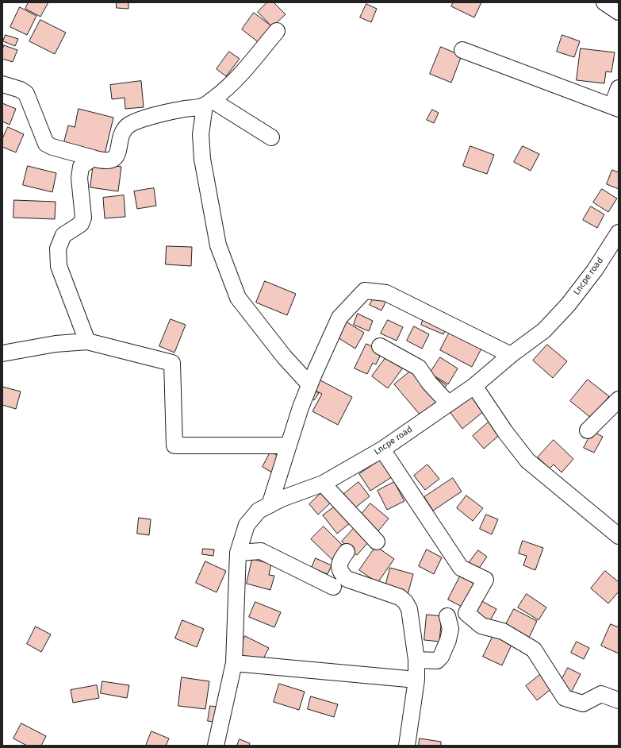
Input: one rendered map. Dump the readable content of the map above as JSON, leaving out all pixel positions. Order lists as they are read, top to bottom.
{
  "streets": {
    "street": ["Lncpe road"]
  }
}
